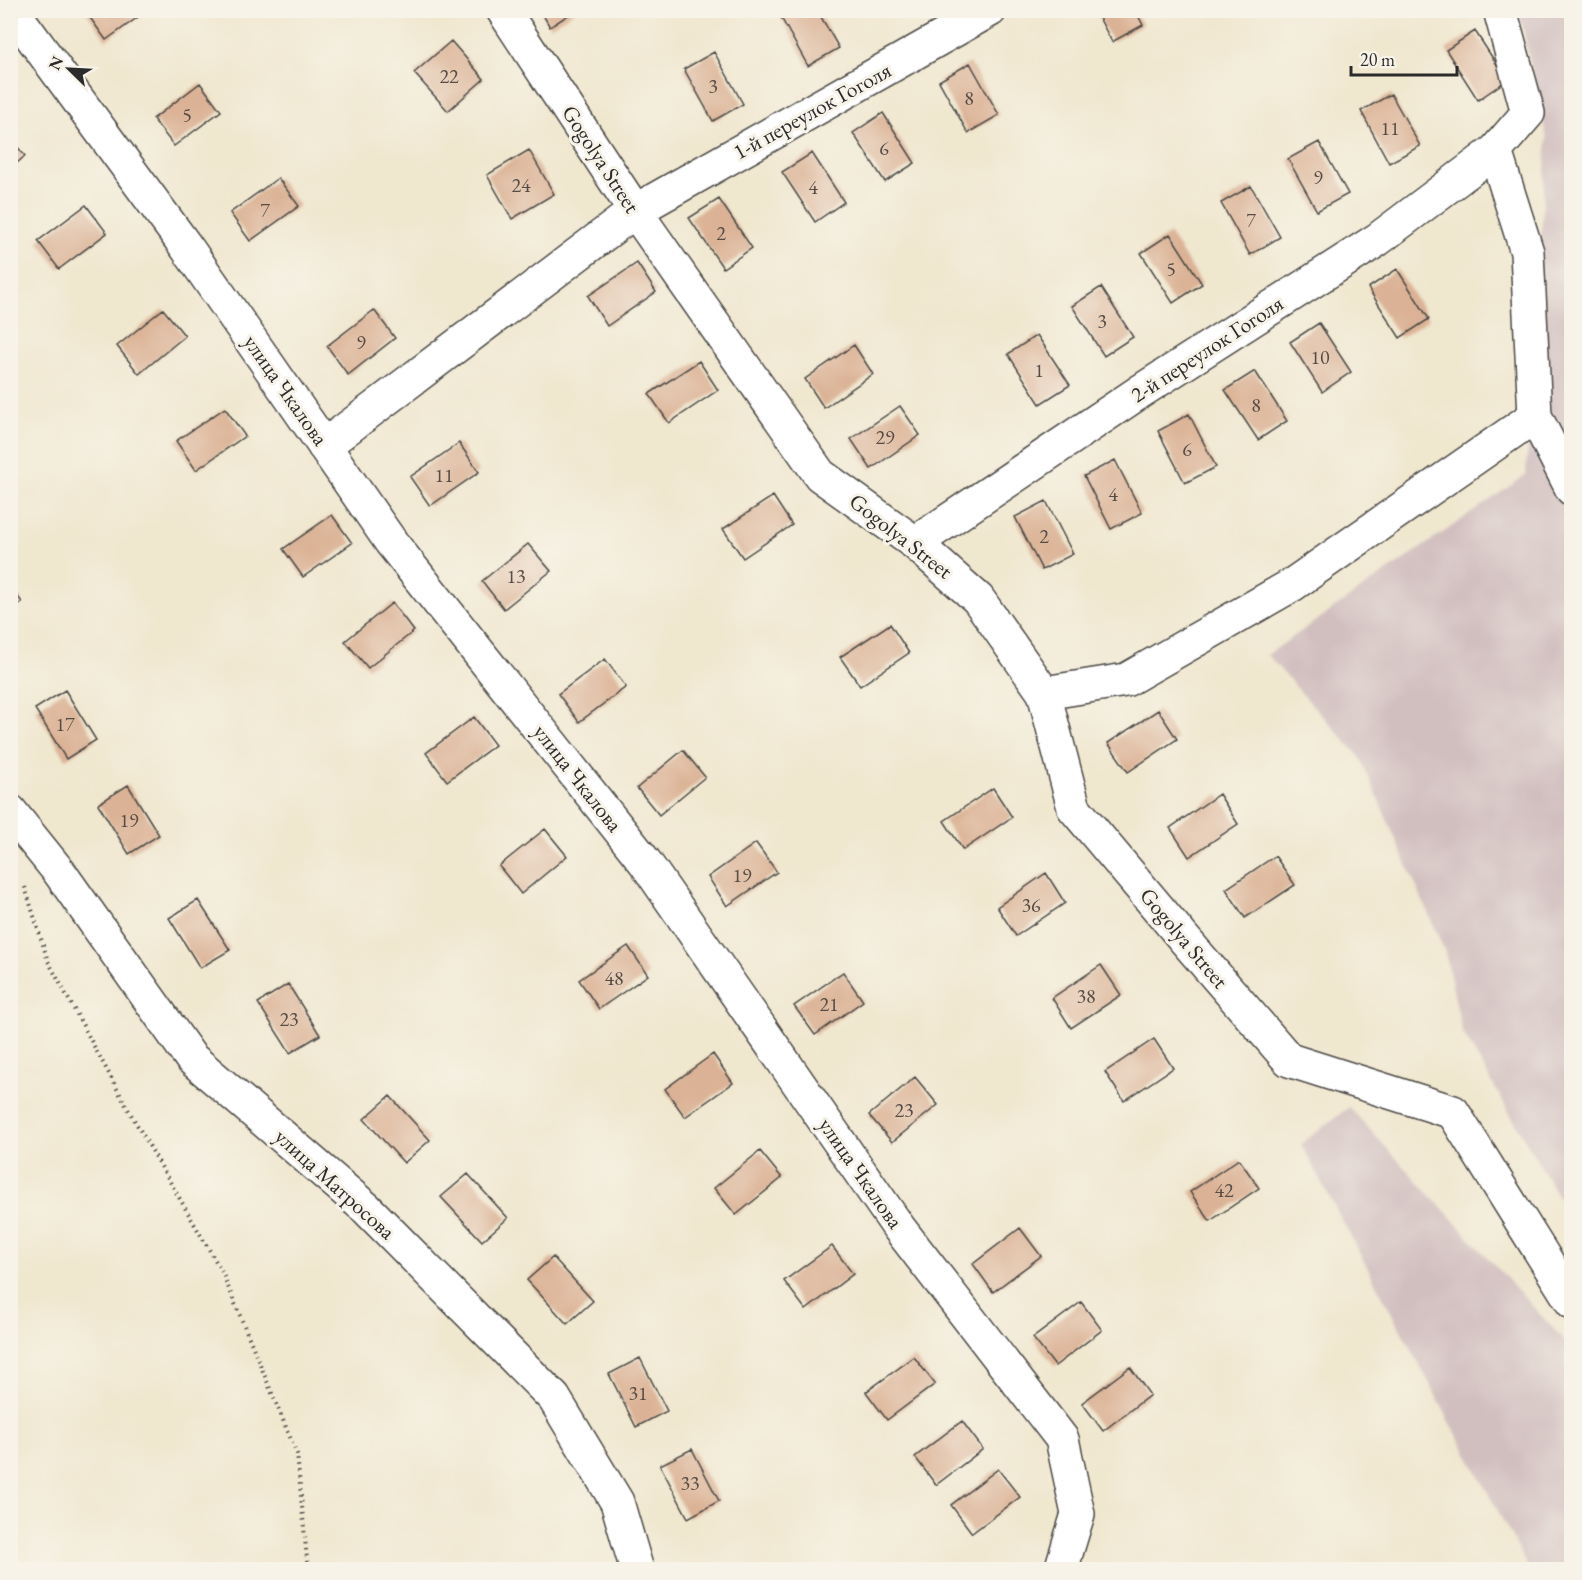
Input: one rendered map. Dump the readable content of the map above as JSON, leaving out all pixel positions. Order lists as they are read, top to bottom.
{
  "streets": {
    "street": [
      "1-й переулок Гоголя",
      "Gogolya Street",
      "2-й переулок Гоголя",
      "улица Чкалова",
      "улица Матросова"
    ]
  },
  "crossings": [
    ["1-й переулок Гоголя", "Gogolya Street"],
    ["1-й переулок Гоголя", "улица Чкалова"],
    ["Gogolya Street", "2-й переулок Гоголя"]
  ],
  "house_numbers": [
    "22",
    "3",
    "8",
    "5",
    "11",
    "6",
    "9",
    "24",
    "4",
    "7",
    "7",
    "2",
    "5",
    "3",
    "9",
    "10",
    "1",
    "8",
    "29",
    "6",
    "11",
    "4",
    "2",
    "13",
    "17",
    "19",
    "19",
    "36",
    "48",
    "38",
    "21",
    "23",
    "23",
    "42",
    "31",
    "33"
  ],
  "scale_bar": "20 m",
  "north": "top left"
}
